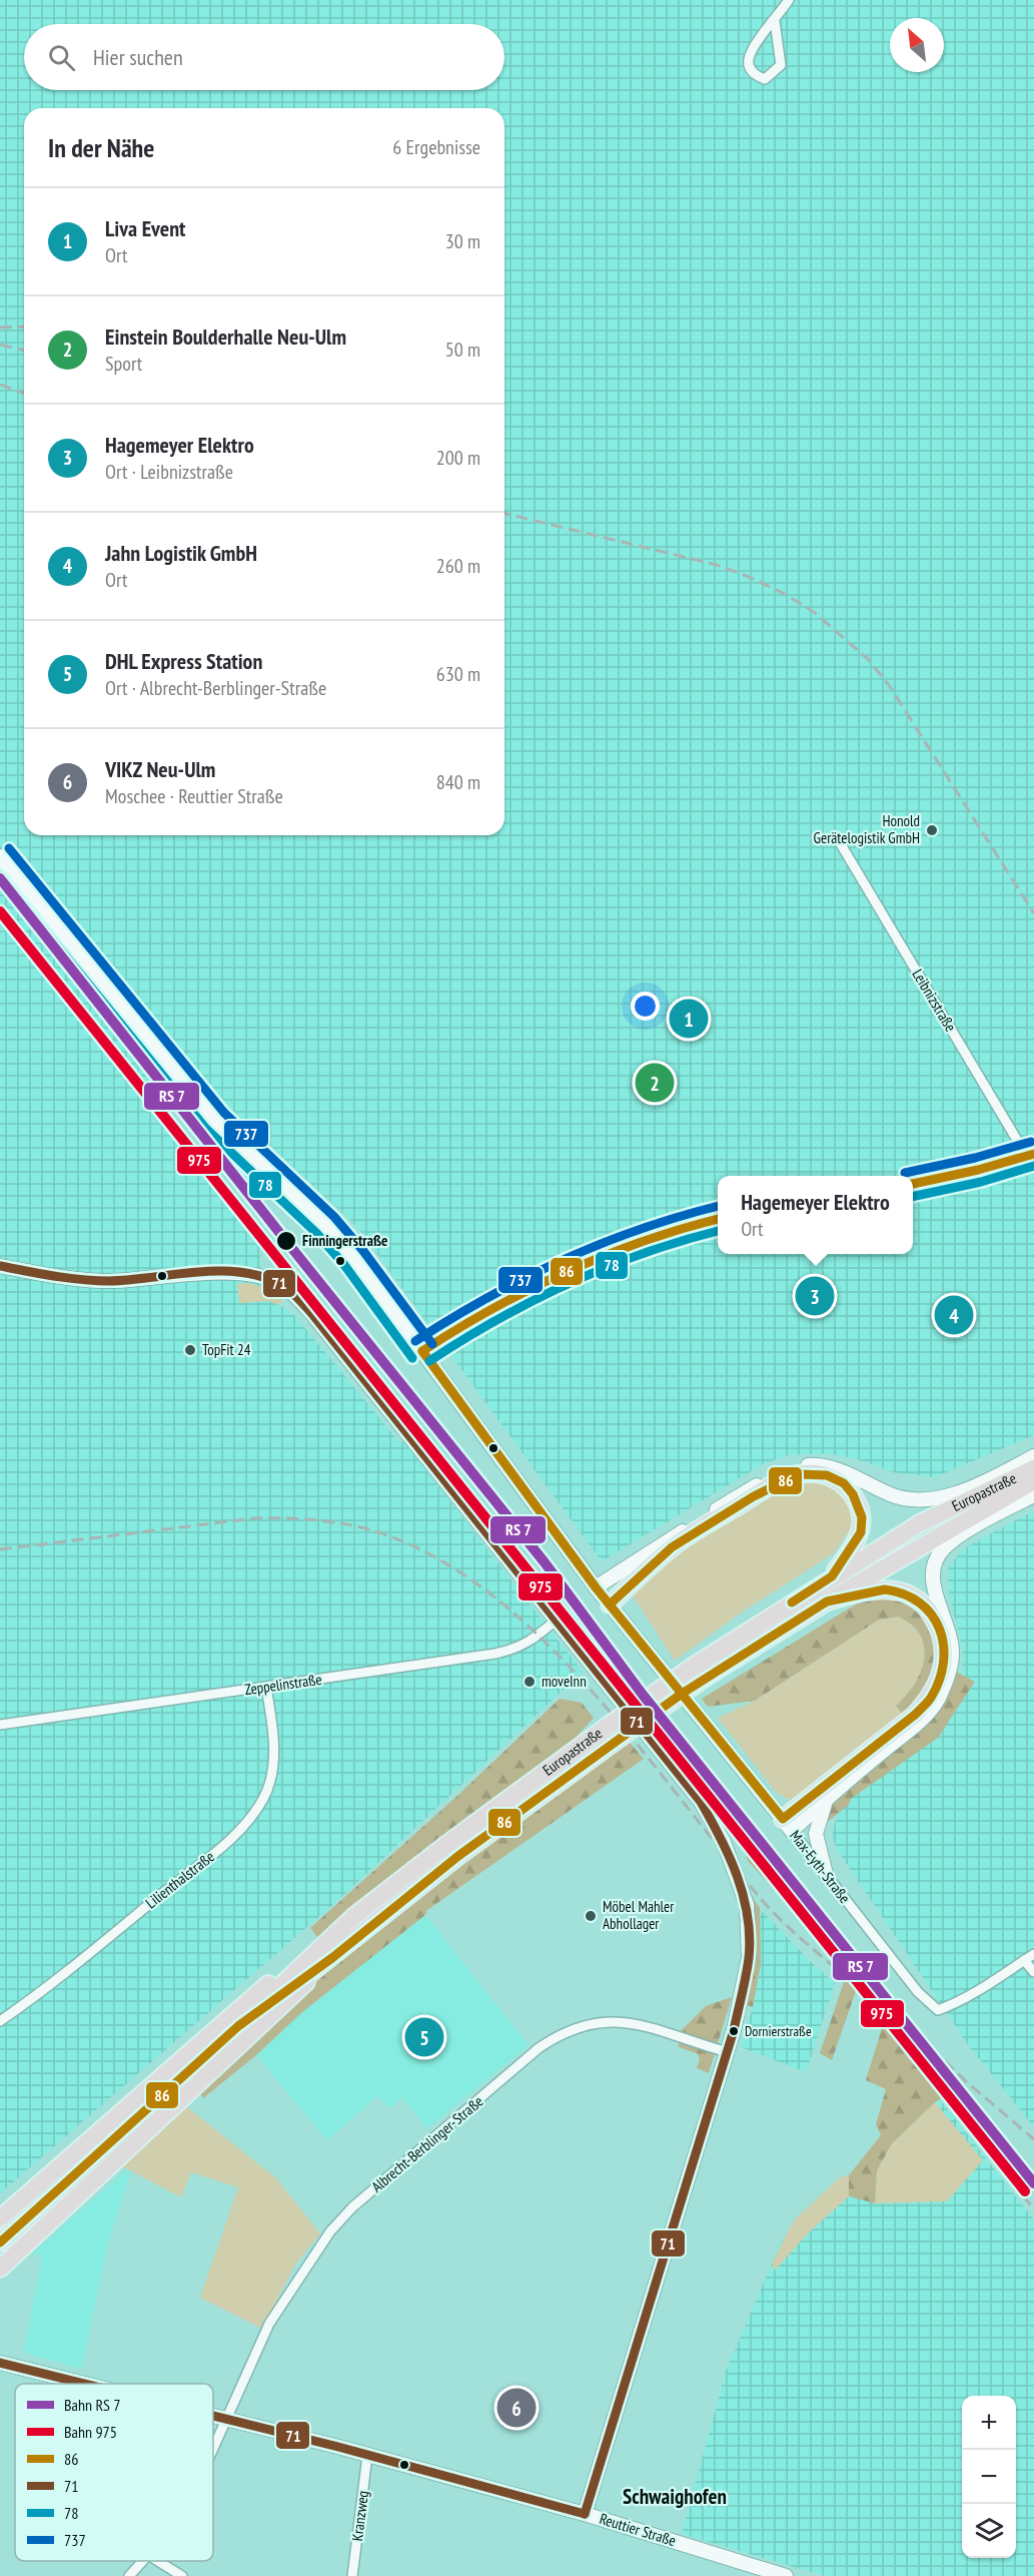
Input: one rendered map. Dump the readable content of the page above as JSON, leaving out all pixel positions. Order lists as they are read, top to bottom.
{
  "streets": {
    "highway": ["Europastraße"],
    "street": [
      "Leibnizstraße",
      "Zeppelinstraße",
      "Max-Eyth-Straße",
      "Lilienthalstraße",
      "Albrecht-Berblinger-Straße",
      "Kranzweg",
      "Reuttier Straße"
    ]
  },
  "crossings": [
    ["Europastraße", "Max-Eyth-Straße"],
    ["Zeppelinstraße", "Lilienthalstraße"],
    ["Albrecht-Berblinger-Straße", "Reuttier Straße"],
    ["Kranzweg", "Reuttier Straße"]
  ],
  "districts": ["Schwaighofen"],
  "places": [
    "Honold Gerätelogistik GmbH",
    "Finningerstraße",
    "TopFit 24",
    "moveInn",
    "Möbel Mahler Abhollager",
    "Dornierstraße"
  ],
  "lines": [
    "transit line 737",
    "transit line 78",
    "rail line 975",
    "transit line 86",
    "transit line 71"
  ],
  "legend": [
    "Bahn RS 7",
    "Bahn 975",
    "86",
    "71",
    "78",
    "737"
  ],
  "north": "top left",
  "page": {
    "search": "Hier suchen",
    "heading": ["In der Nähe", "6 Ergebnisse"],
    "list": [
      {
        "mark": "1",
        "name": "Liva Event",
        "note": "Ort",
        "value": "30 m"
      },
      {
        "mark": "2",
        "name": "Einstein Boulderhalle Neu-Ulm",
        "note": "Sport",
        "value": "50 m"
      },
      {
        "mark": "3",
        "name": "Hagemeyer Elektro",
        "note": "Ort · Leibnizstraße",
        "value": "200 m"
      },
      {
        "mark": "4",
        "name": "Jahn Logistik GmbH",
        "note": "Ort",
        "value": "260 m"
      },
      {
        "mark": "5",
        "name": "DHL Express Station",
        "note": "Ort · Albrecht-Berblinger-Straße",
        "value": "630 m"
      },
      {
        "mark": "6",
        "name": "VIKZ Neu-Ulm",
        "note": "Moschee · Reuttier Straße",
        "value": "840 m"
      }
    ],
    "pins": [
      "1",
      "2",
      "3",
      "4",
      "5",
      "6"
    ],
    "popup": ["Hagemeyer Elektro", "Ort"],
    "map_buttons": ["+", "−"]
  }
}
